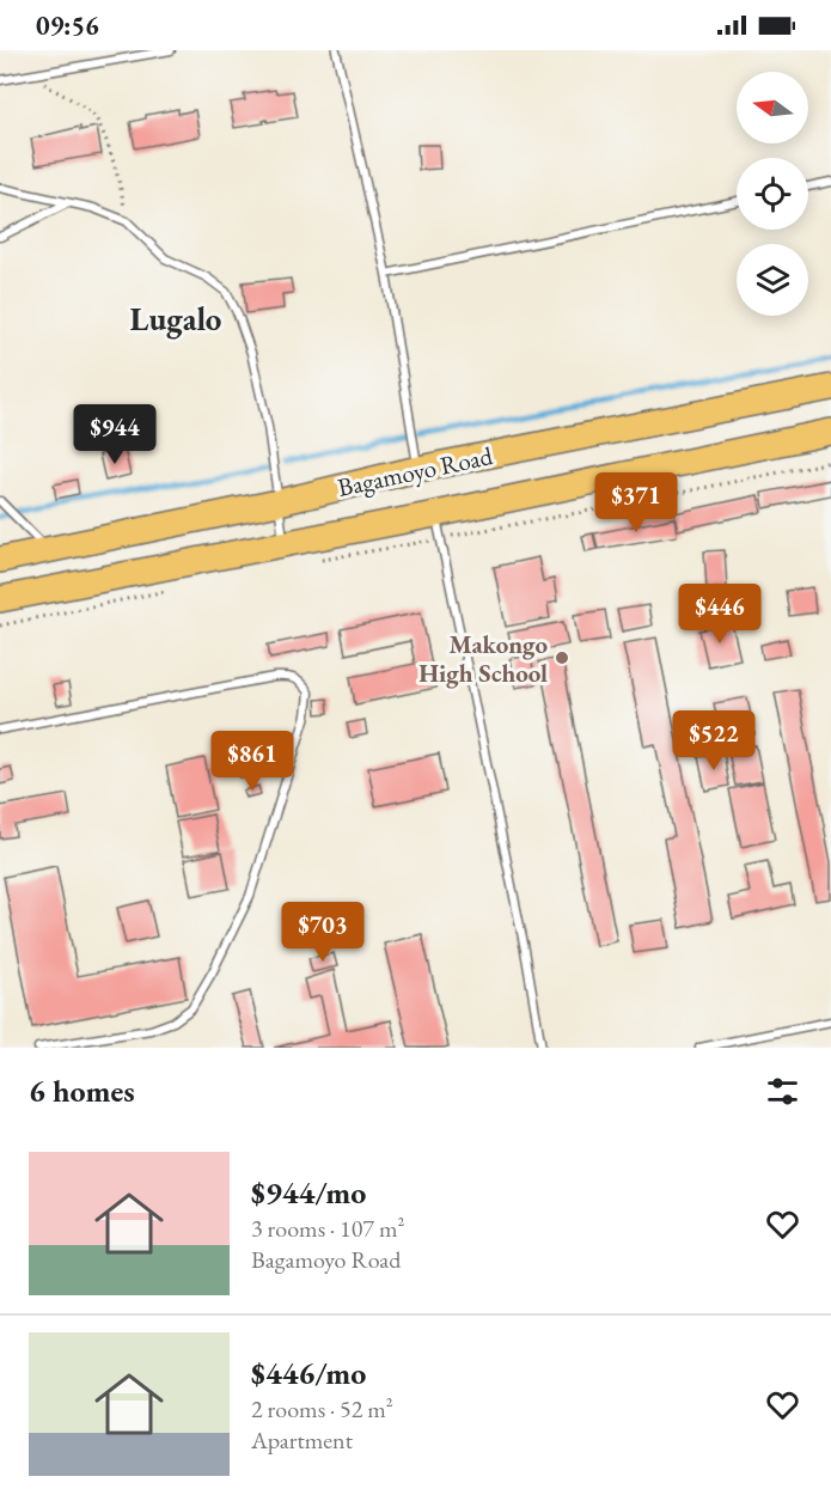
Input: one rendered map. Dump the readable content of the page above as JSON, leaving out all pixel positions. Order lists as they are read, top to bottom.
{
  "streets": {
    "highway": ["Bagamoyo Road"]
  },
  "districts": ["Lugalo"],
  "places": ["Makongo High School"],
  "north": "left",
  "page": {
    "status": "09:56",
    "price": [
      "$944",
      "$371",
      "$446",
      "$522",
      "$861",
      "$703"
    ],
    "heading": "6 homes",
    "list": [
      {
        "name": "$944/mo",
        "note": "3 rooms · 107 m² · Bagamoyo Road"
      },
      {
        "name": "$446/mo",
        "note": "2 rooms · 52 m² · Apartment"
      }
    ]
  }
}
